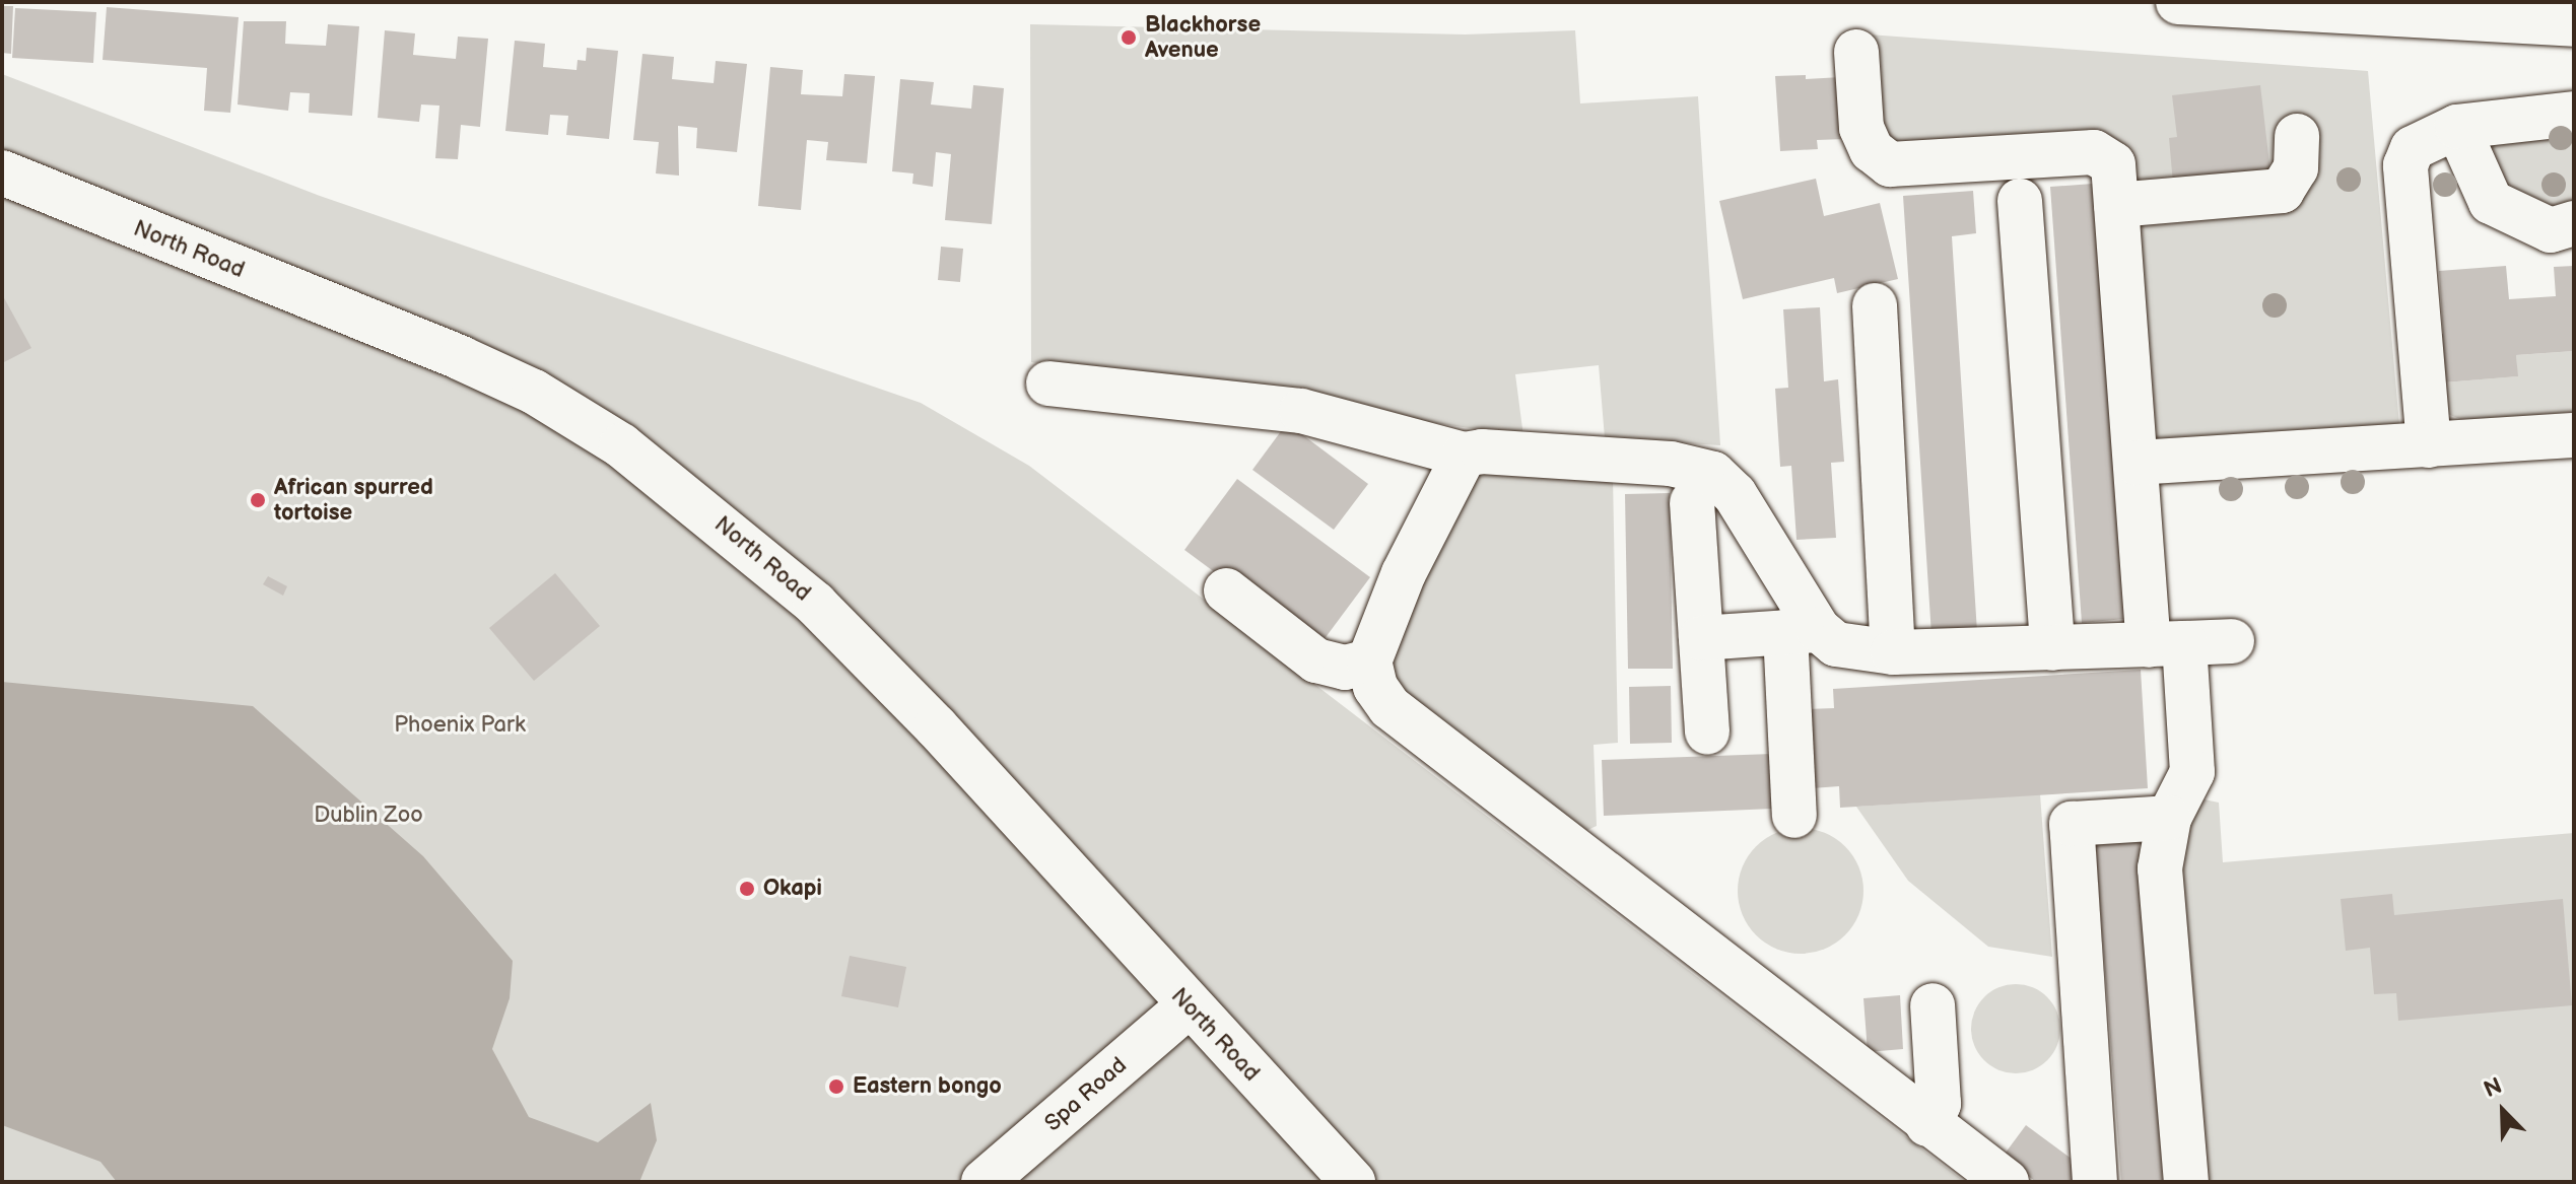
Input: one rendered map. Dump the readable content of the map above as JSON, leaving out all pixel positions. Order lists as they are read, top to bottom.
{
  "streets": {
    "street": ["North Road", "Spa Road"]
  },
  "crossings": [
    ["North Road", "Spa Road"]
  ],
  "parks": ["Phoenix Park", "Dublin Zoo"],
  "places": [
    "Blackhorse Avenue",
    "African spurred tortoise",
    "Okapi",
    "Eastern bongo"
  ],
  "north": "top left"
}
